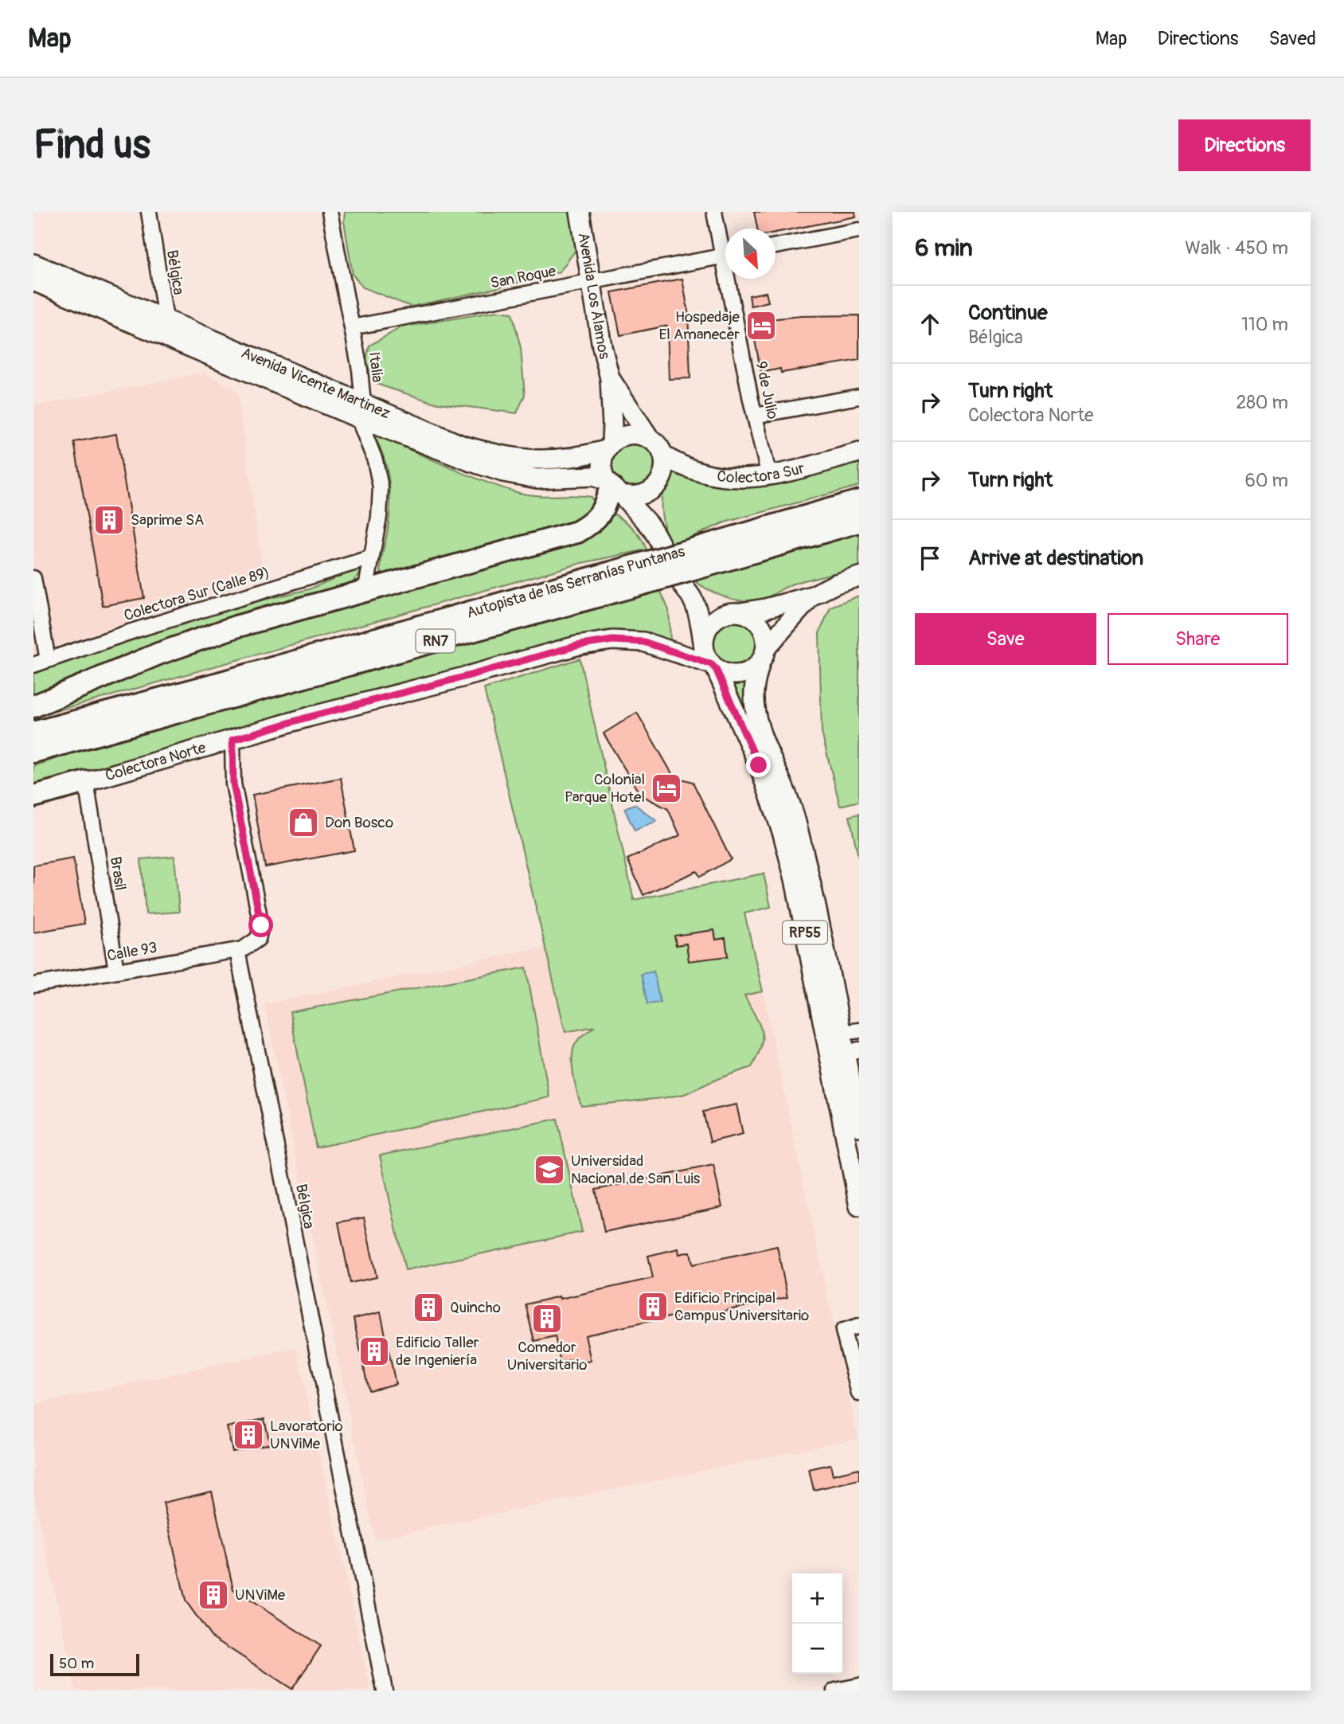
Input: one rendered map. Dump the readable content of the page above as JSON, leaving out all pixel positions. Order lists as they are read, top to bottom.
{
  "streets": {
    "highway": ["Autopista de las Serranías Puntanas", "RN7"],
    "main road": [
      "Avenida Los Álamos",
      "Avenida Vicente Martinez",
      "Colectora Sur",
      "Colectora Norte",
      "RP55"
    ],
    "street": [
      "Bélgica",
      "San Roque",
      "Italia",
      "9 de Julio",
      "Colectora Sur (Calle 89)",
      "Brasil",
      "Calle 93"
    ]
  },
  "crossings": [
    ["Bélgica", "Avenida Vicente Martinez"],
    ["Bélgica", "Calle 93"],
    ["San Roque", "Avenida Los Álamos"],
    ["San Roque", "Italia"],
    ["Avenida Los Álamos", "Avenida Vicente Martinez"],
    ["Avenida Los Álamos", "Colectora Sur"],
    ["Italia", "Avenida Vicente Martinez"],
    ["Italia", "Colectora Sur (Calle 89)"],
    ["Avenida Vicente Martinez", "Colectora Sur"],
    ["9 de Julio", "Colectora Sur"],
    ["Colectora Norte", "Brasil"],
    ["Colectora Norte", "RP55"],
    ["Brasil", "Calle 93"]
  ],
  "places": {
    "hotel": ["Hospedaje El Amanecer", "Colonial Parque Hotel"],
    "building": [
      "Saprime SA",
      "Edificio Principal Campus Universitario",
      "Quincho",
      "Comedor Universitario",
      "Edificio Taller de Ingeniería",
      "Lavoratorio UNViMe",
      "UNViMe"
    ],
    "shop": ["Don Bosco"],
    "school or university": ["Universidad Nacional de San Luis"]
  },
  "scale_bar": "50 m",
  "north": "bottom right",
  "page": {
    "header": "Map",
    "nav": ["Map", "Directions", "Saved"],
    "buttons": [
      "Directions",
      ["Save", "Share"]
    ],
    "title": "Find us",
    "heading": ["6 min", "Walk · 450 m"],
    "list": [
      ["Continue", "Bélgica", "110 m"],
      ["Turn right", "Colectora Norte", "280 m"],
      ["Turn right", "60 m"],
      "Arrive at destination"
    ],
    "map_buttons": ["+", "−"],
    "scale": "50 m"
  }
}
